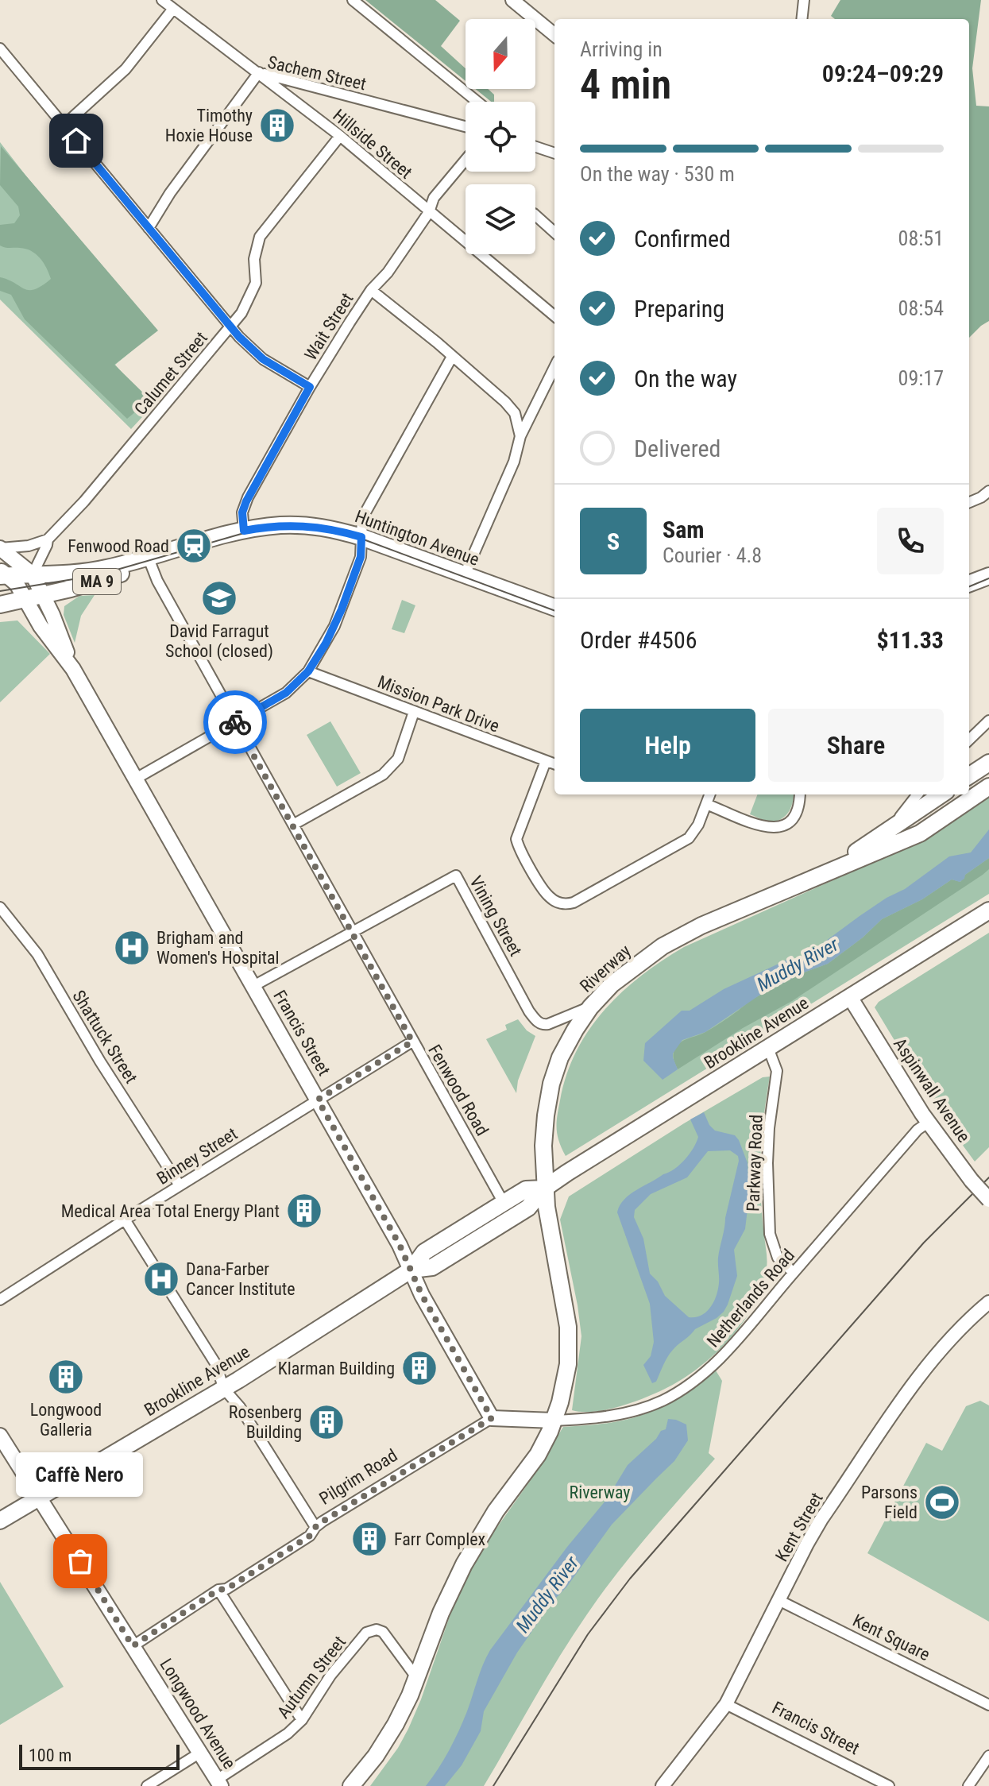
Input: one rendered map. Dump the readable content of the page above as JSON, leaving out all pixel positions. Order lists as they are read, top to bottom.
{
  "streets": {
    "main road": [
      "Huntington Avenue",
      "MA 9",
      "Riverway",
      "Francis Street",
      "Brookline Avenue",
      "Aspinwall Avenue",
      "Longwood Avenue"
    ],
    "street": [
      "Sachem Street",
      "Hillside Street",
      "Wait Street",
      "Calumet Street",
      "Mission Park Drive",
      "Vining Street",
      "Shattuck Street",
      "Fenwood Road",
      "Binney Street",
      "Parkway Road",
      "Netherlands Road",
      "Pilgrim Road",
      "Kent Street",
      "Kent Square",
      "Autumn Street"
    ]
  },
  "crossings": [
    ["Sachem Street", "Hillside Street"],
    ["Sachem Street", "Calumet Street"],
    ["Hillside Street", "Wait Street"],
    ["Wait Street", "Huntington Avenue"],
    ["Calumet Street", "Huntington Avenue"],
    ["Calumet Street", "Francis Street"],
    ["Huntington Avenue", "Francis Street"],
    ["Huntington Avenue", "Fenwood Road"],
    ["Vining Street", "Riverway"],
    ["Vining Street", "Francis Street"],
    ["Vining Street", "Fenwood Road"],
    ["Riverway", "Brookline Avenue"],
    ["Riverway", "Netherlands Road"],
    ["Riverway", "Autumn Street"],
    ["Francis Street", "Brookline Avenue"],
    ["Francis Street", "Binney Street"],
    ["Francis Street", "Pilgrim Road"],
    ["Francis Street", "Kent Street"],
    ["Brookline Avenue", "Fenwood Road"],
    ["Brookline Avenue", "Aspinwall Avenue"],
    ["Brookline Avenue", "Parkway Road"],
    ["Brookline Avenue", "Longwood Avenue"],
    ["Shattuck Street", "Binney Street"],
    ["Fenwood Road", "Binney Street"],
    ["Aspinwall Avenue", "Netherlands Road"],
    ["Parkway Road", "Netherlands Road"],
    ["Pilgrim Road", "Longwood Avenue"],
    ["Kent Street", "Kent Square"],
    ["Autumn Street", "Longwood Avenue"]
  ],
  "water": ["Muddy River"],
  "parks": ["Riverway"],
  "places": {
    "building": [
      "Timothy Hoxie House",
      "Medical Area Total Energy Plant",
      "Klarman Building",
      "Longwood Galleria",
      "Rosenberg Building",
      "Farr Complex"
    ],
    "station": ["Fenwood Road"],
    "school or university": ["David Farragut School (closed)"],
    "hospital": ["Brigham and Women's Hospital", "Dana-Farber Cancer Institute"],
    "sports": ["Parsons Field"],
    "other": ["Caffè Nero"]
  },
  "scale_bar": "100 m",
  "north": "bottom",
  "page": {
    "heading": ["4 min", "Arriving in", "09:24–09:29"],
    "panel": [
      "Sam",
      "Courier · 4.8",
      "Order #4506",
      "$11.33"
    ],
    "bar": "On the way · 530 m",
    "list": [
      ["Confirmed", "08:51"],
      ["Preparing", "08:54"],
      ["On the way", "09:17"],
      "Delivered"
    ],
    "round": "S",
    "buttons": ["Help", "Share"],
    "bubble": "Caffè Nero",
    "scale": "100 m"
  }
}
